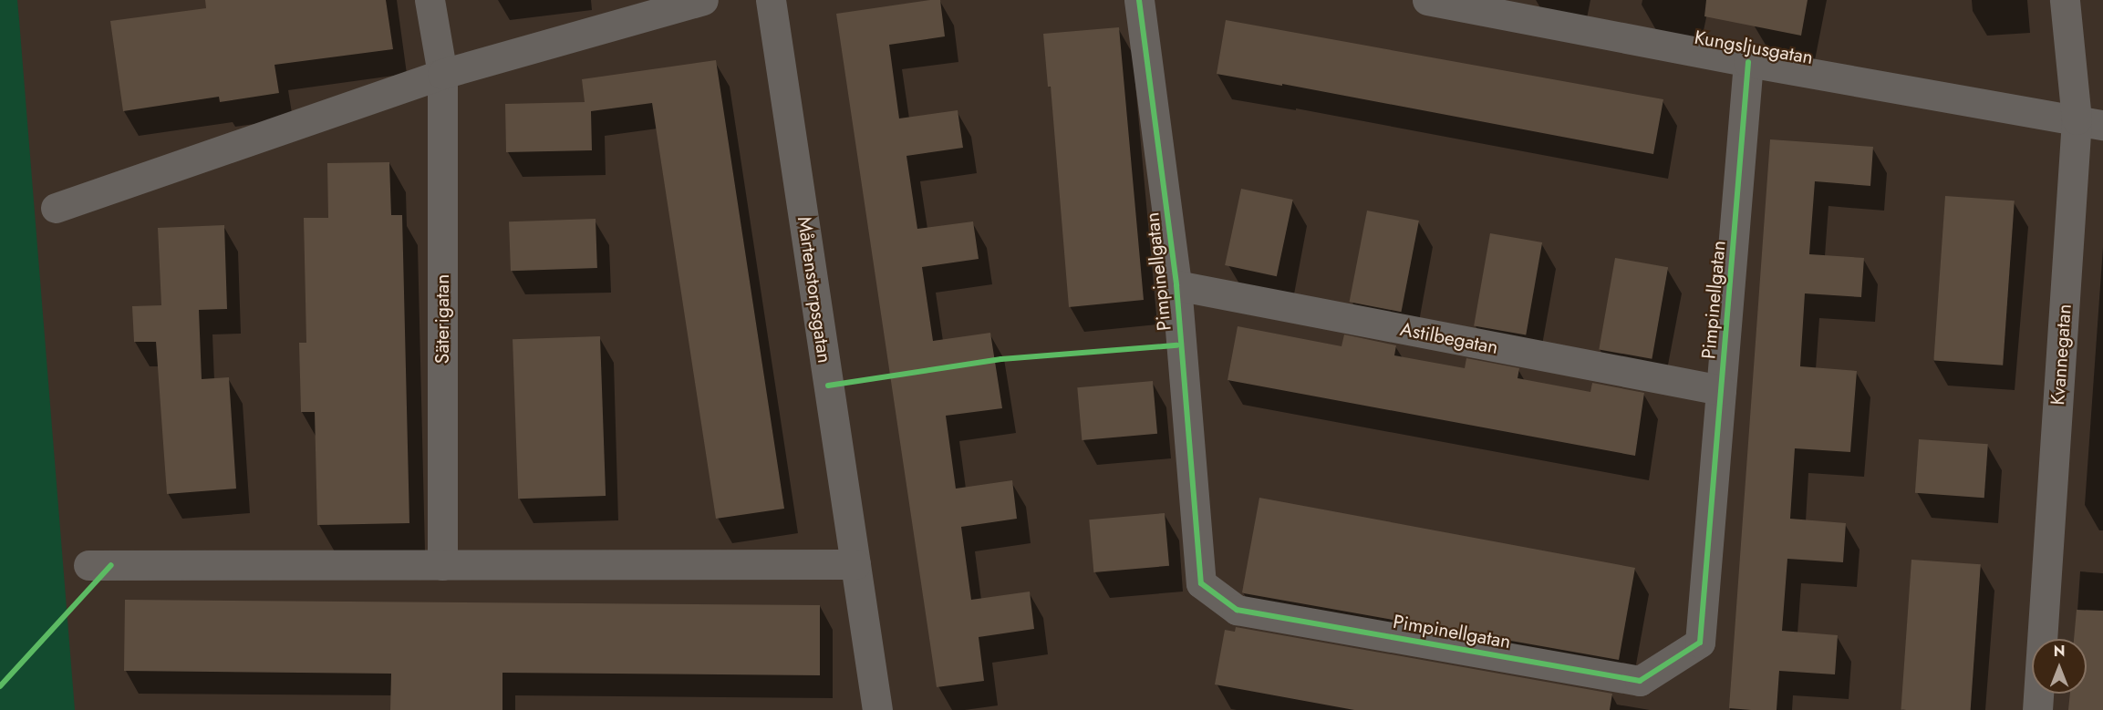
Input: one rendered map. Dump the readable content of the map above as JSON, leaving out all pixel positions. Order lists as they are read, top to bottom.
{
  "streets": {
    "street": [
      "Kungsljusgatan",
      "Pimpinellgatan",
      "Mårtenstorpsgatan",
      "Säterigatan",
      "Astilbegatan",
      "Kvannegatan"
    ]
  },
  "crossings": [
    ["Kungsljusgatan", "Pimpinellgatan"],
    ["Kungsljusgatan", "Kvannegatan"],
    ["Pimpinellgatan", "Astilbegatan"]
  ],
  "north": "top"
}
